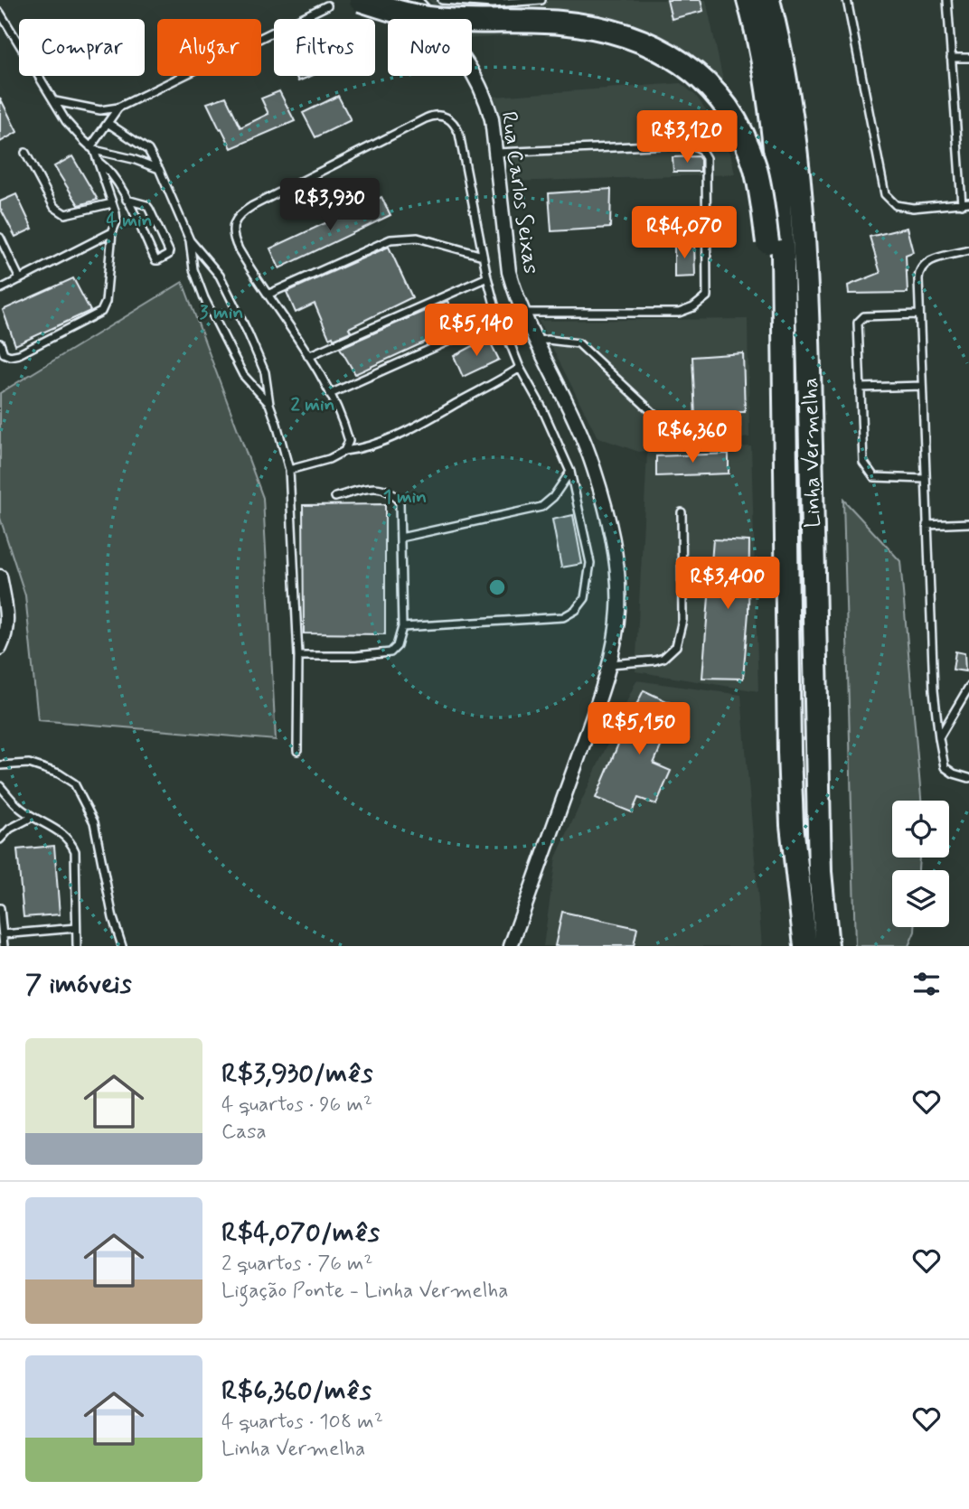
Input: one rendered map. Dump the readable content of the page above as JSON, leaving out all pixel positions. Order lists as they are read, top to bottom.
{
  "streets": {
    "highway": ["Linha Vermelha"],
    "street": ["Rua Carlos Seixas"]
  },
  "page": {
    "chip": [
      "Comprar",
      "Alugar",
      "Filtros",
      "Novo"
    ],
    "price": [
      "R$3,120",
      "R$3,930",
      "R$4,070",
      "R$5,140",
      "R$6,360",
      "R$3,400",
      "R$5,150"
    ],
    "heading": "7 imóveis",
    "list": [
      {
        "name": "R$3,930/mês",
        "note": "4 quartos · 96 m² · Casa"
      },
      {
        "name": "R$4,070/mês",
        "note": "2 quartos · 76 m² · Ligação Ponte - Linha Vermelha"
      },
      {
        "name": "R$6,360/mês",
        "note": "4 quartos · 108 m² · Linha Vermelha"
      }
    ]
  },
  "rings": [
    "4 min",
    "3 min",
    "2 min",
    "1 min"
  ]
}
